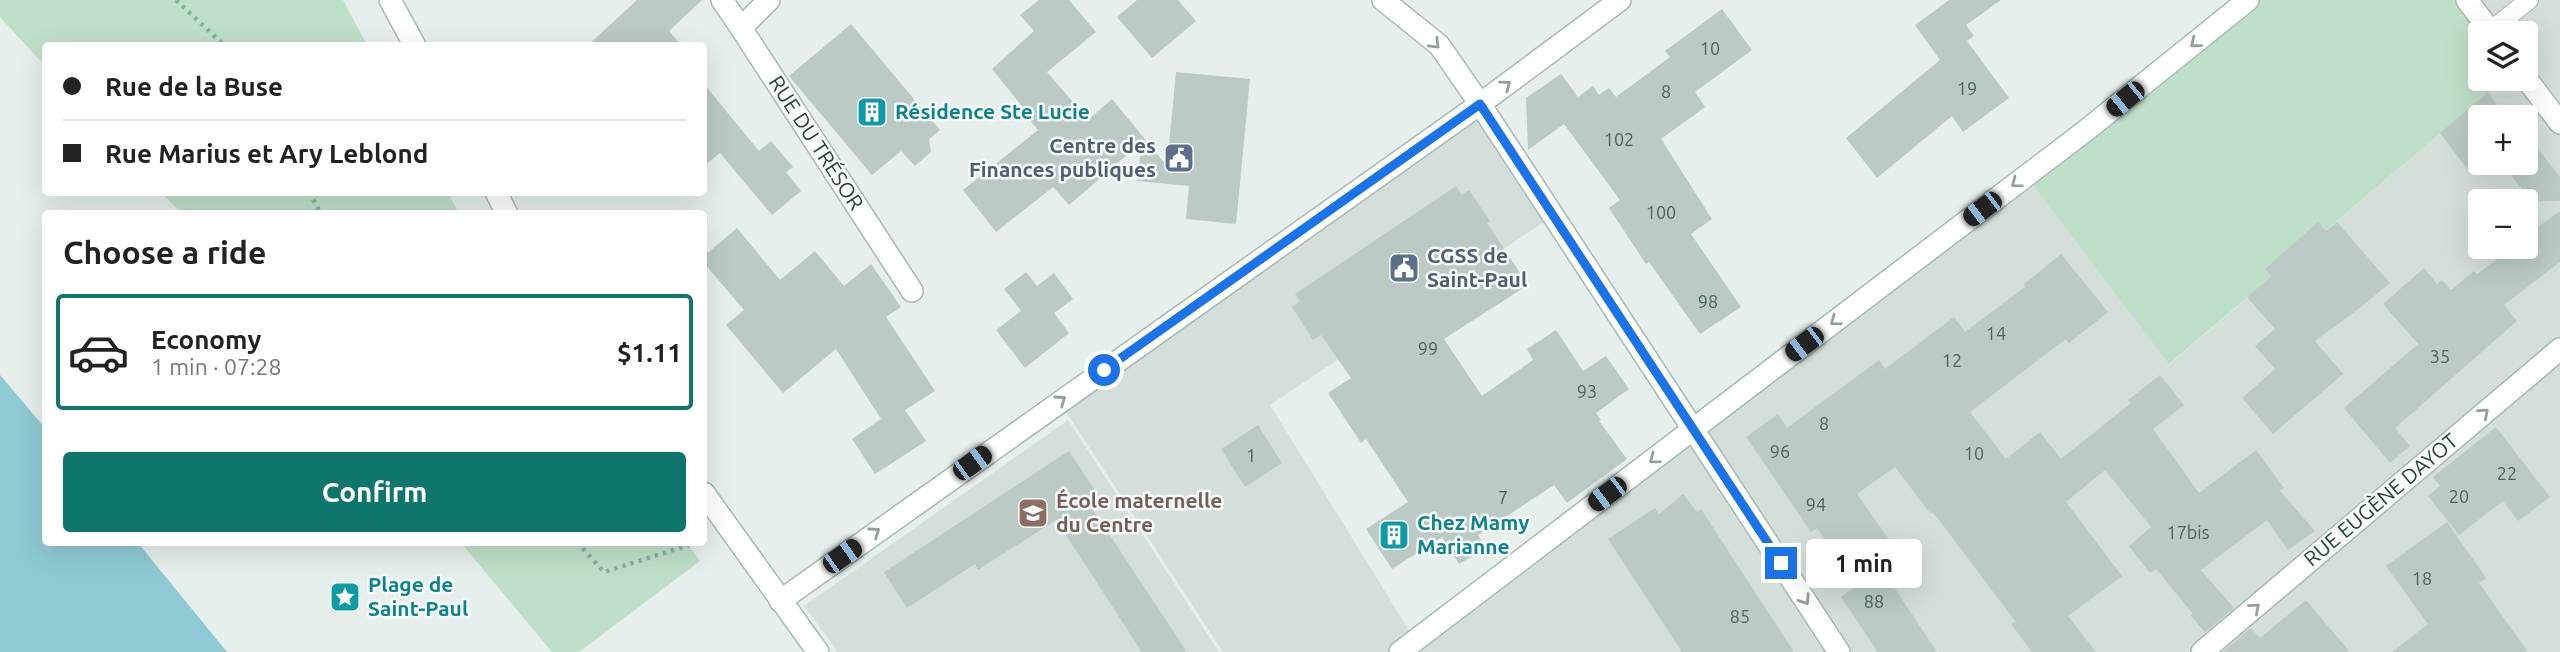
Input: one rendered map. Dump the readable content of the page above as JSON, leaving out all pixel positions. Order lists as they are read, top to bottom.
{
  "streets": {
    "street": ["RUE DU TRÉSOR", "RUE EUGÈNE DAYOT"]
  },
  "one_way": ["RUE EUGÈNE DAYOT"],
  "places": {
    "building": ["Résidence Ste Lucie", "Chez Mamy Marianne"],
    "public building": ["Centre des Finances publiques", "CGSS de Saint-Paul"],
    "school or university": ["École maternelle du Centre"],
    "place": ["Plage de Saint-Paul"]
  },
  "house_numbers": [
    "10",
    "19",
    "8",
    "102",
    "100",
    "98",
    "14",
    "99",
    "35",
    "12",
    "93",
    "8",
    "96",
    "10",
    "1",
    "22",
    "20",
    "7",
    "94",
    "17bis",
    "18",
    "88",
    "85"
  ],
  "page": {
    "map_buttons": ["+", "−"],
    "banner": ["Rue de la Buse", "Rue Marius et Ary Leblond"],
    "heading": "Choose a ride",
    "list": [
      {
        "name": "Economy",
        "note": "1 min · 07:28",
        "value": "$1.11"
      }
    ],
    "buttons": "Confirm",
    "bubble": "1 min"
  }
}
